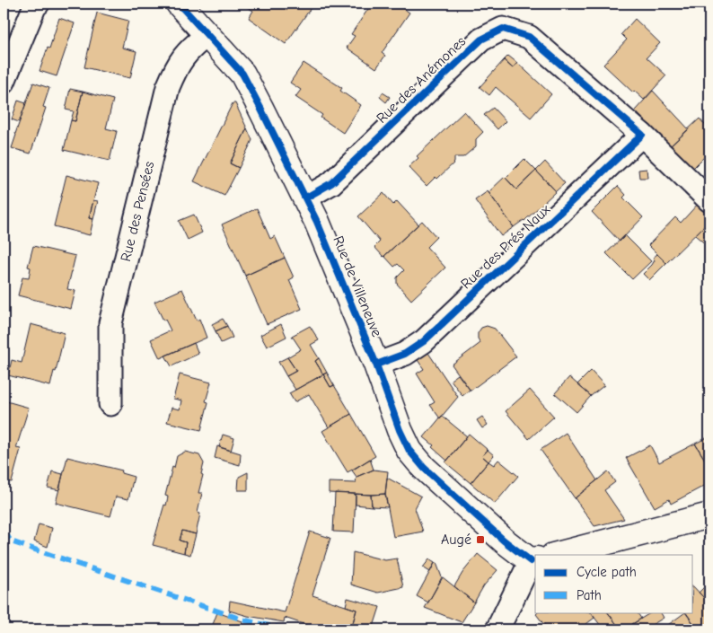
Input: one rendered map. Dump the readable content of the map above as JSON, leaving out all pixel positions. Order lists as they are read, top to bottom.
{
  "streets": {
    "street": [
      "Rue des Anémones",
      "Rue des Pensées",
      "Rue des Prés Naux",
      "Rue de Villeneuve"
    ]
  },
  "crossings": [
    ["Rue des Anémones", "Rue des Prés Naux"],
    ["Rue des Anémones", "Rue de Villeneuve"],
    ["Rue des Pensées", "Rue de Villeneuve"],
    ["Rue des Prés Naux", "Rue de Villeneuve"]
  ],
  "places": {
    "transit": ["Augé"]
  },
  "legend": ["Cycle path", "Path"]
}
